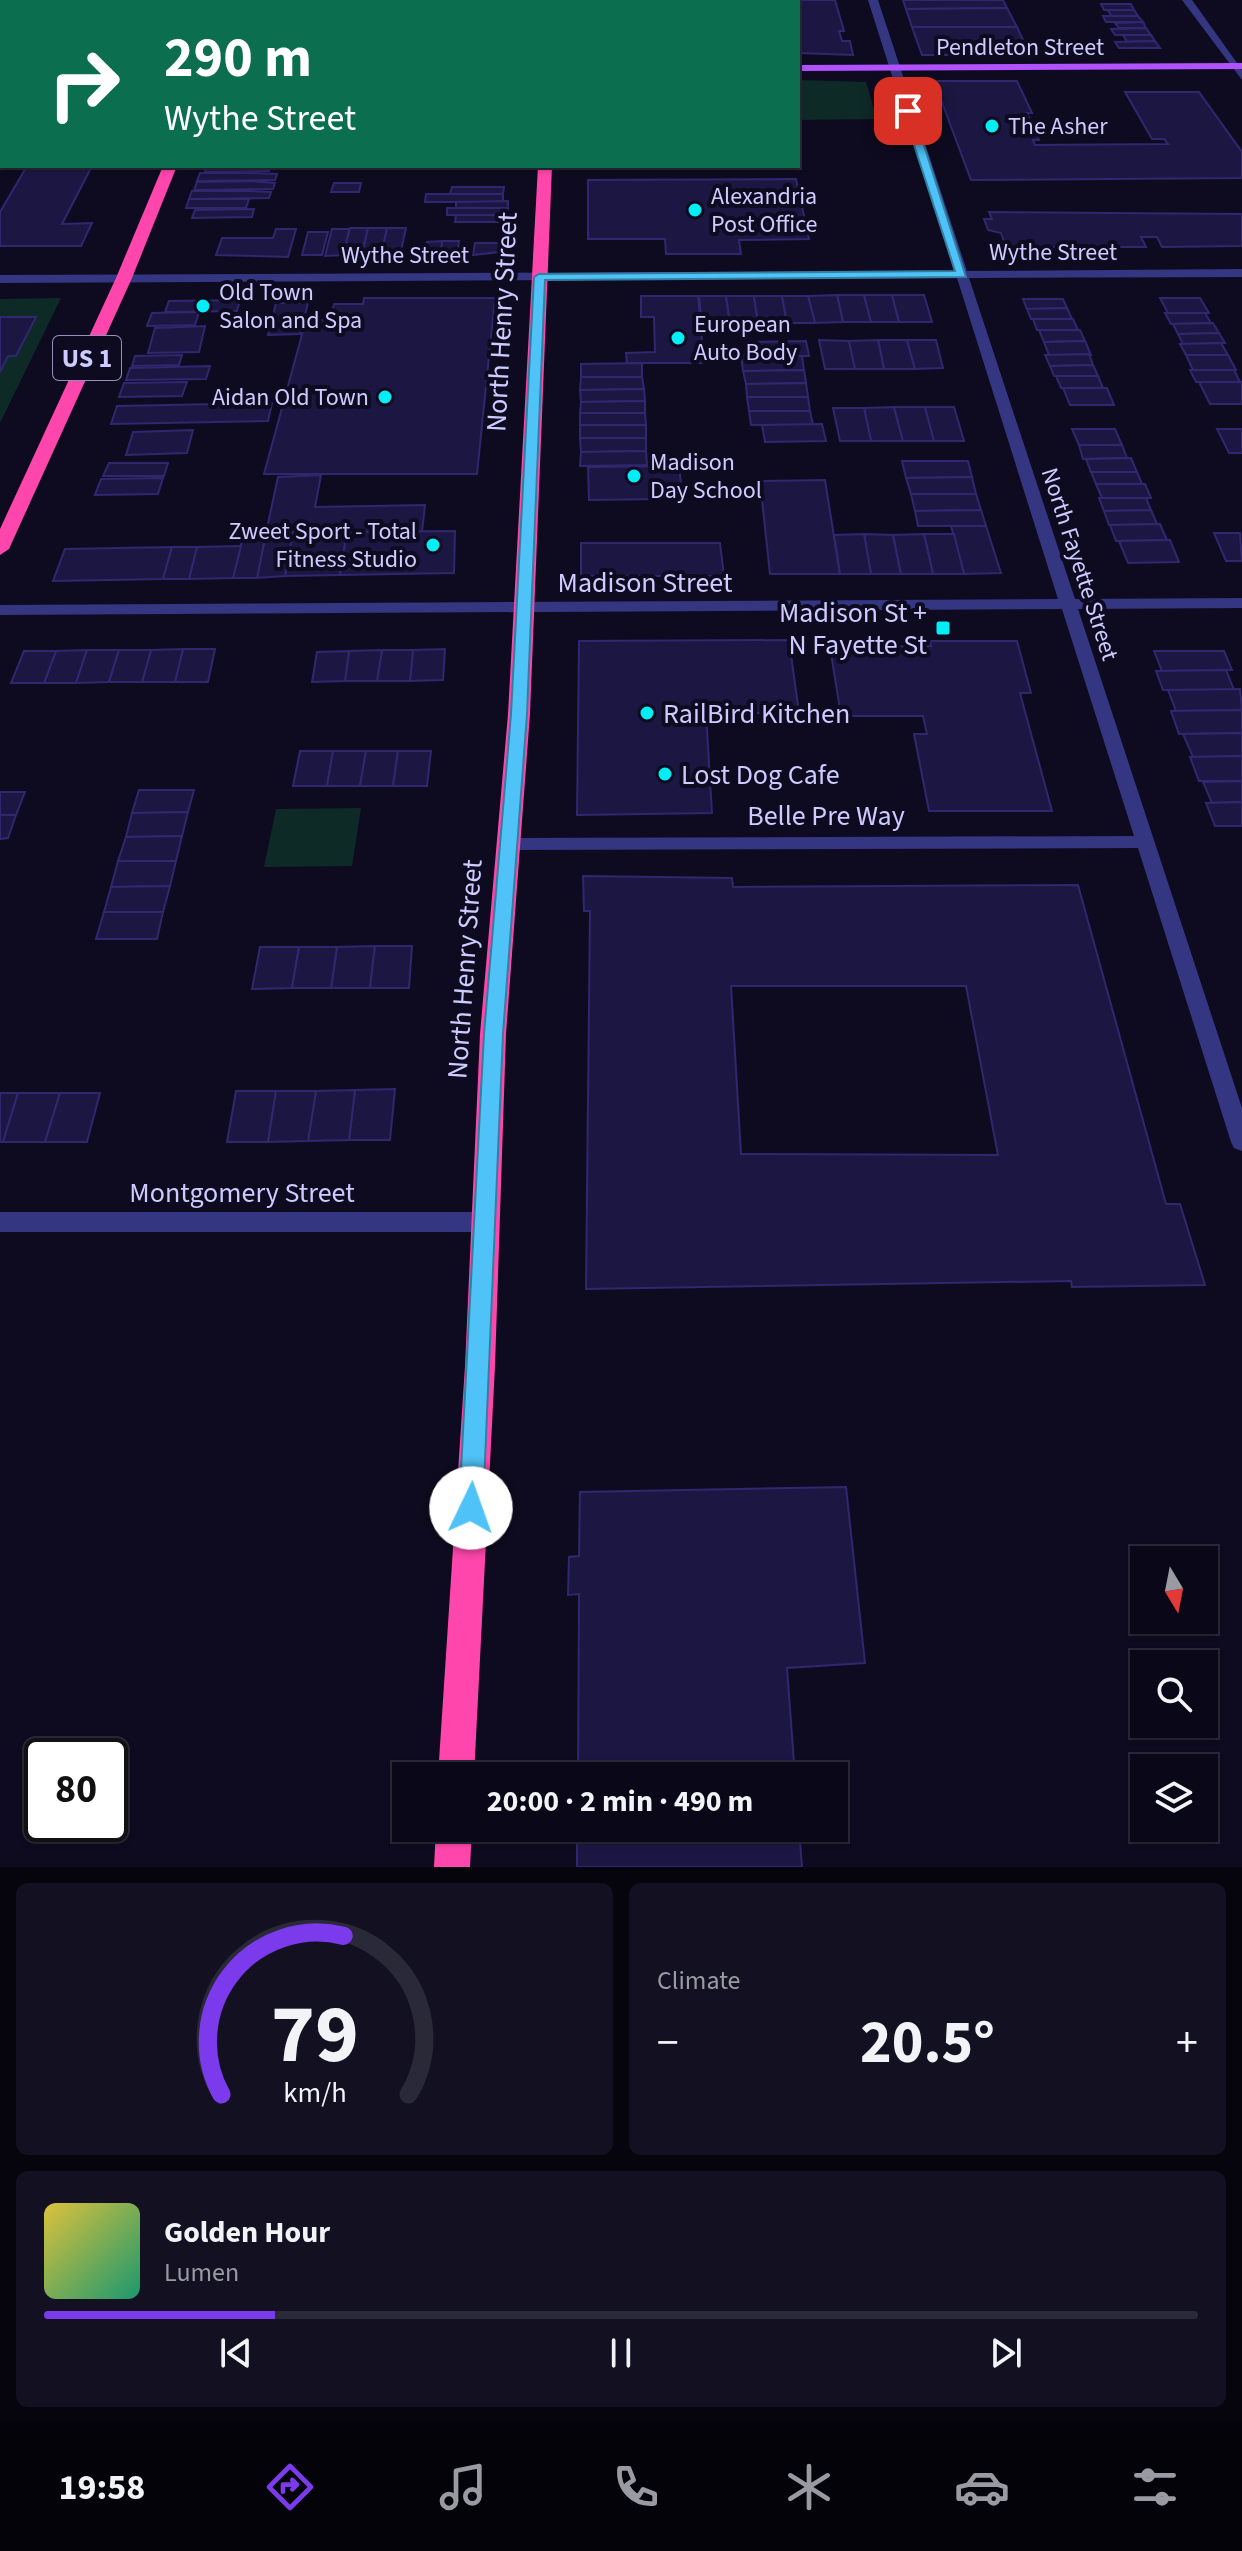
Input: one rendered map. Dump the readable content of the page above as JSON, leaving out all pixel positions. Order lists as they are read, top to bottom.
{
  "streets": {
    "highway": ["North Henry Street", "US 1"],
    "main road": ["Pendleton Street"],
    "street": [
      "Wythe Street",
      "North Fayette Street",
      "Madison Street",
      "Belle Pre Way",
      "Montgomery Street"
    ]
  },
  "crossings": [
    ["Pendleton Street", "North Fayette Street"],
    ["Wythe Street", "North Henry Street"],
    ["Wythe Street", "US 1"],
    ["Wythe Street", "North Fayette Street"],
    ["North Henry Street", "Madison Street"],
    ["North Henry Street", "Belle Pre Way"],
    ["North Henry Street", "Montgomery Street"],
    ["North Fayette Street", "Madison Street"],
    ["North Fayette Street", "Belle Pre Way"]
  ],
  "places": {
    "other": [
      "The Asher",
      "Alexandria Post Office",
      "Old Town Salon and Spa",
      "European Auto Body",
      "Aidan Old Town",
      "Madison Day School",
      "Zweet Sport - Total Fitness Studio",
      "RailBird Kitchen",
      "Lost Dog Cafe"
    ],
    "transit": ["Madison St + N Fayette St"]
  },
  "north": "bottom",
  "page": {
    "turn": ["290 m", "Wythe Street"],
    "limit": "80",
    "trip": "20:00 · 2 min · 490 m",
    "tile": "Climate",
    "heat": ["−", "20.5°", "+"],
    "song": ["Golden Hour", "Lumen"],
    "tabs": "19:58",
    "gauge": ["79", "km/h"]
  }
}
